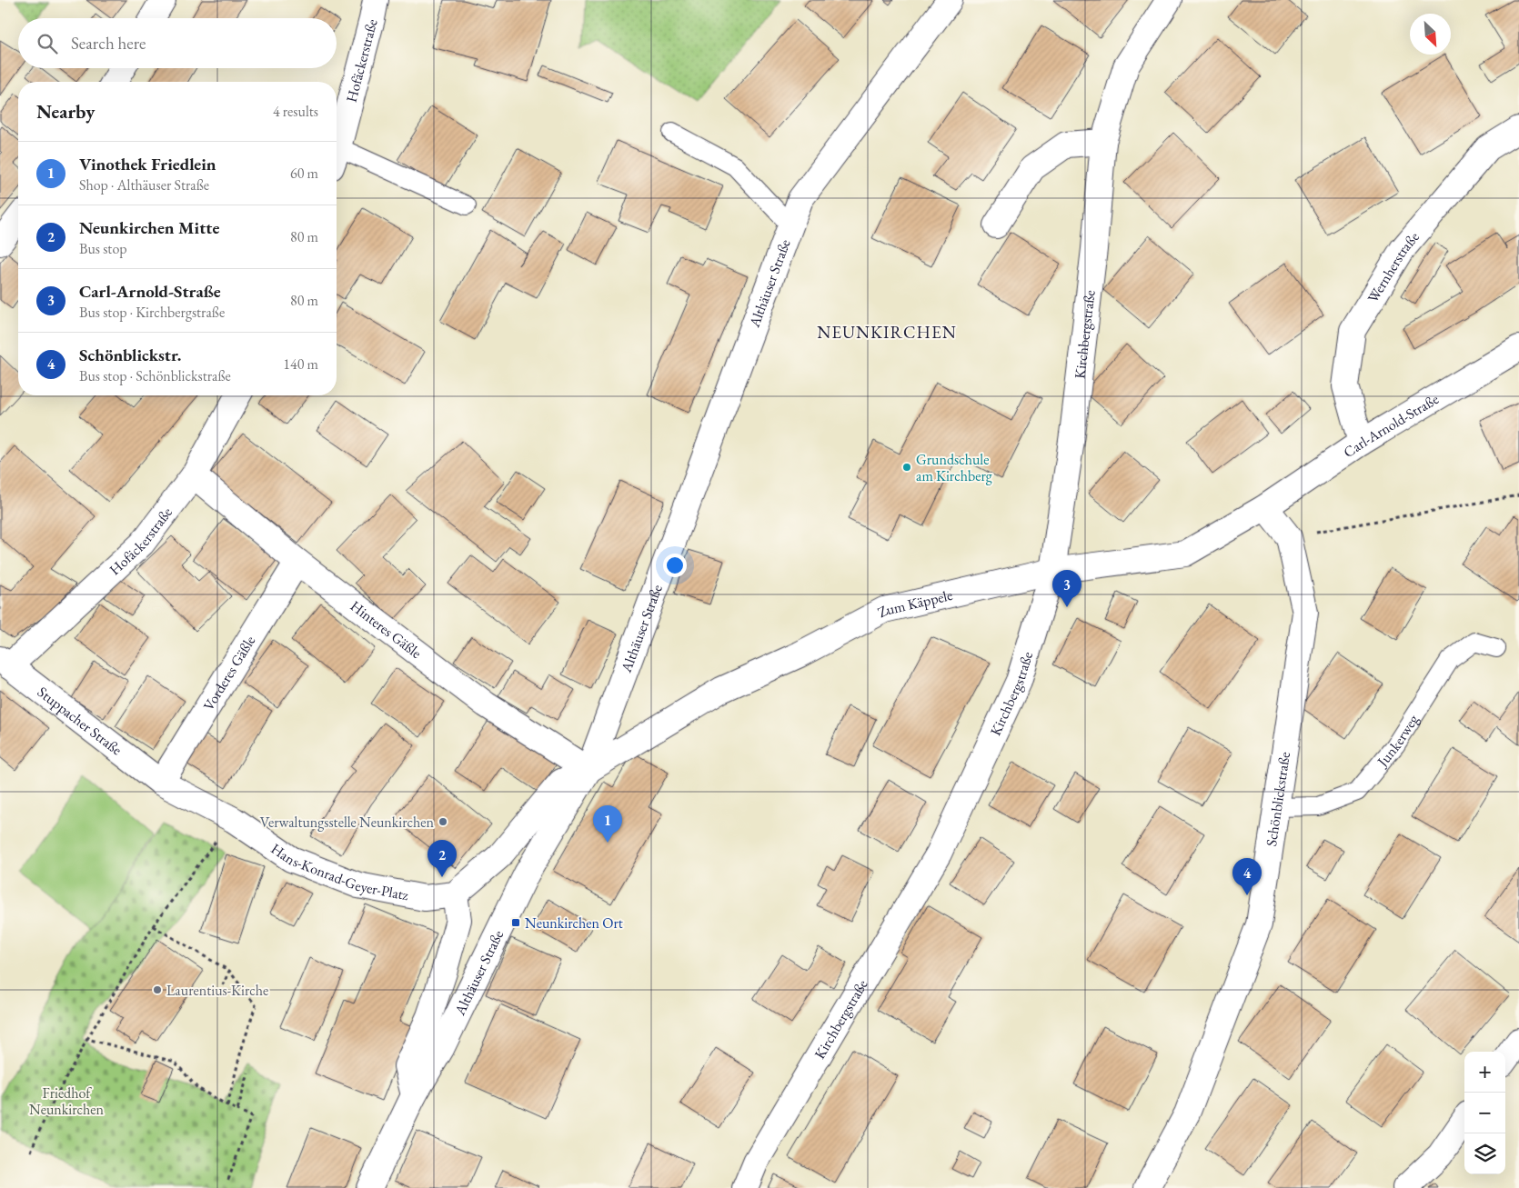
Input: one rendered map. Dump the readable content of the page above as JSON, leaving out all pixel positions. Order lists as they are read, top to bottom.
{
  "streets": {
    "street": [
      "Hofäckerstraße",
      "Wernherstraße",
      "Althäuser Straße",
      "Kirchbergstraße",
      "Carl-Arnold-Straße",
      "Zum Käppele",
      "Hinteres Gäßle",
      "Vorderes Gäßle",
      "Stuppacher Straße",
      "Schönblickstraße",
      "Hans-Konrad-Geyer-Platz"
    ],
    "lane": ["Junkerweg"]
  },
  "crossings": [
    ["Hofäckerstraße", "Hinteres Gäßle"],
    ["Hofäckerstraße", "Stuppacher Straße"],
    ["Wernherstraße", "Carl-Arnold-Straße"],
    ["Althäuser Straße", "Zum Käppele"],
    ["Althäuser Straße", "Hinteres Gäßle"],
    ["Kirchbergstraße", "Zum Käppele"],
    ["Carl-Arnold-Straße", "Zum Käppele"],
    ["Carl-Arnold-Straße", "Schönblickstraße"],
    ["Zum Käppele", "Hinteres Gäßle"],
    ["Zum Käppele", "Schönblickstraße"],
    ["Hinteres Gäßle", "Vorderes Gäßle"],
    ["Vorderes Gäßle", "Stuppacher Straße"],
    ["Vorderes Gäßle", "Hans-Konrad-Geyer-Platz"],
    ["Stuppacher Straße", "Hans-Konrad-Geyer-Platz"],
    ["Junkerweg", "Schönblickstraße"]
  ],
  "districts": ["NEUNKIRCHEN"],
  "parks": ["Friedhof Neunkirchen"],
  "places": {
    "other": ["Grundschule am Kirchberg", "Verwaltungsstelle Neunkirchen", "Laurentius-Kirche"],
    "transit": ["Neunkirchen Ort"]
  },
  "north": "bottom right",
  "page": {
    "search": "Search here",
    "heading": ["Nearby", "4 results"],
    "list": [
      {
        "mark": "1",
        "name": "Vinothek Friedlein",
        "note": "Shop · Althäuser Straße",
        "value": "60 m"
      },
      {
        "mark": "2",
        "name": "Neunkirchen Mitte",
        "note": "Bus stop",
        "value": "80 m"
      },
      {
        "mark": "3",
        "name": "Carl-Arnold-Straße",
        "note": "Bus stop · Kirchbergstraße",
        "value": "80 m"
      },
      {
        "mark": "4",
        "name": "Schönblickstr.",
        "note": "Bus stop · Schönblickstraße",
        "value": "140 m"
      }
    ],
    "pins": [
      "3",
      "1",
      "2",
      "4"
    ],
    "map_buttons": ["+", "−"]
  }
}
